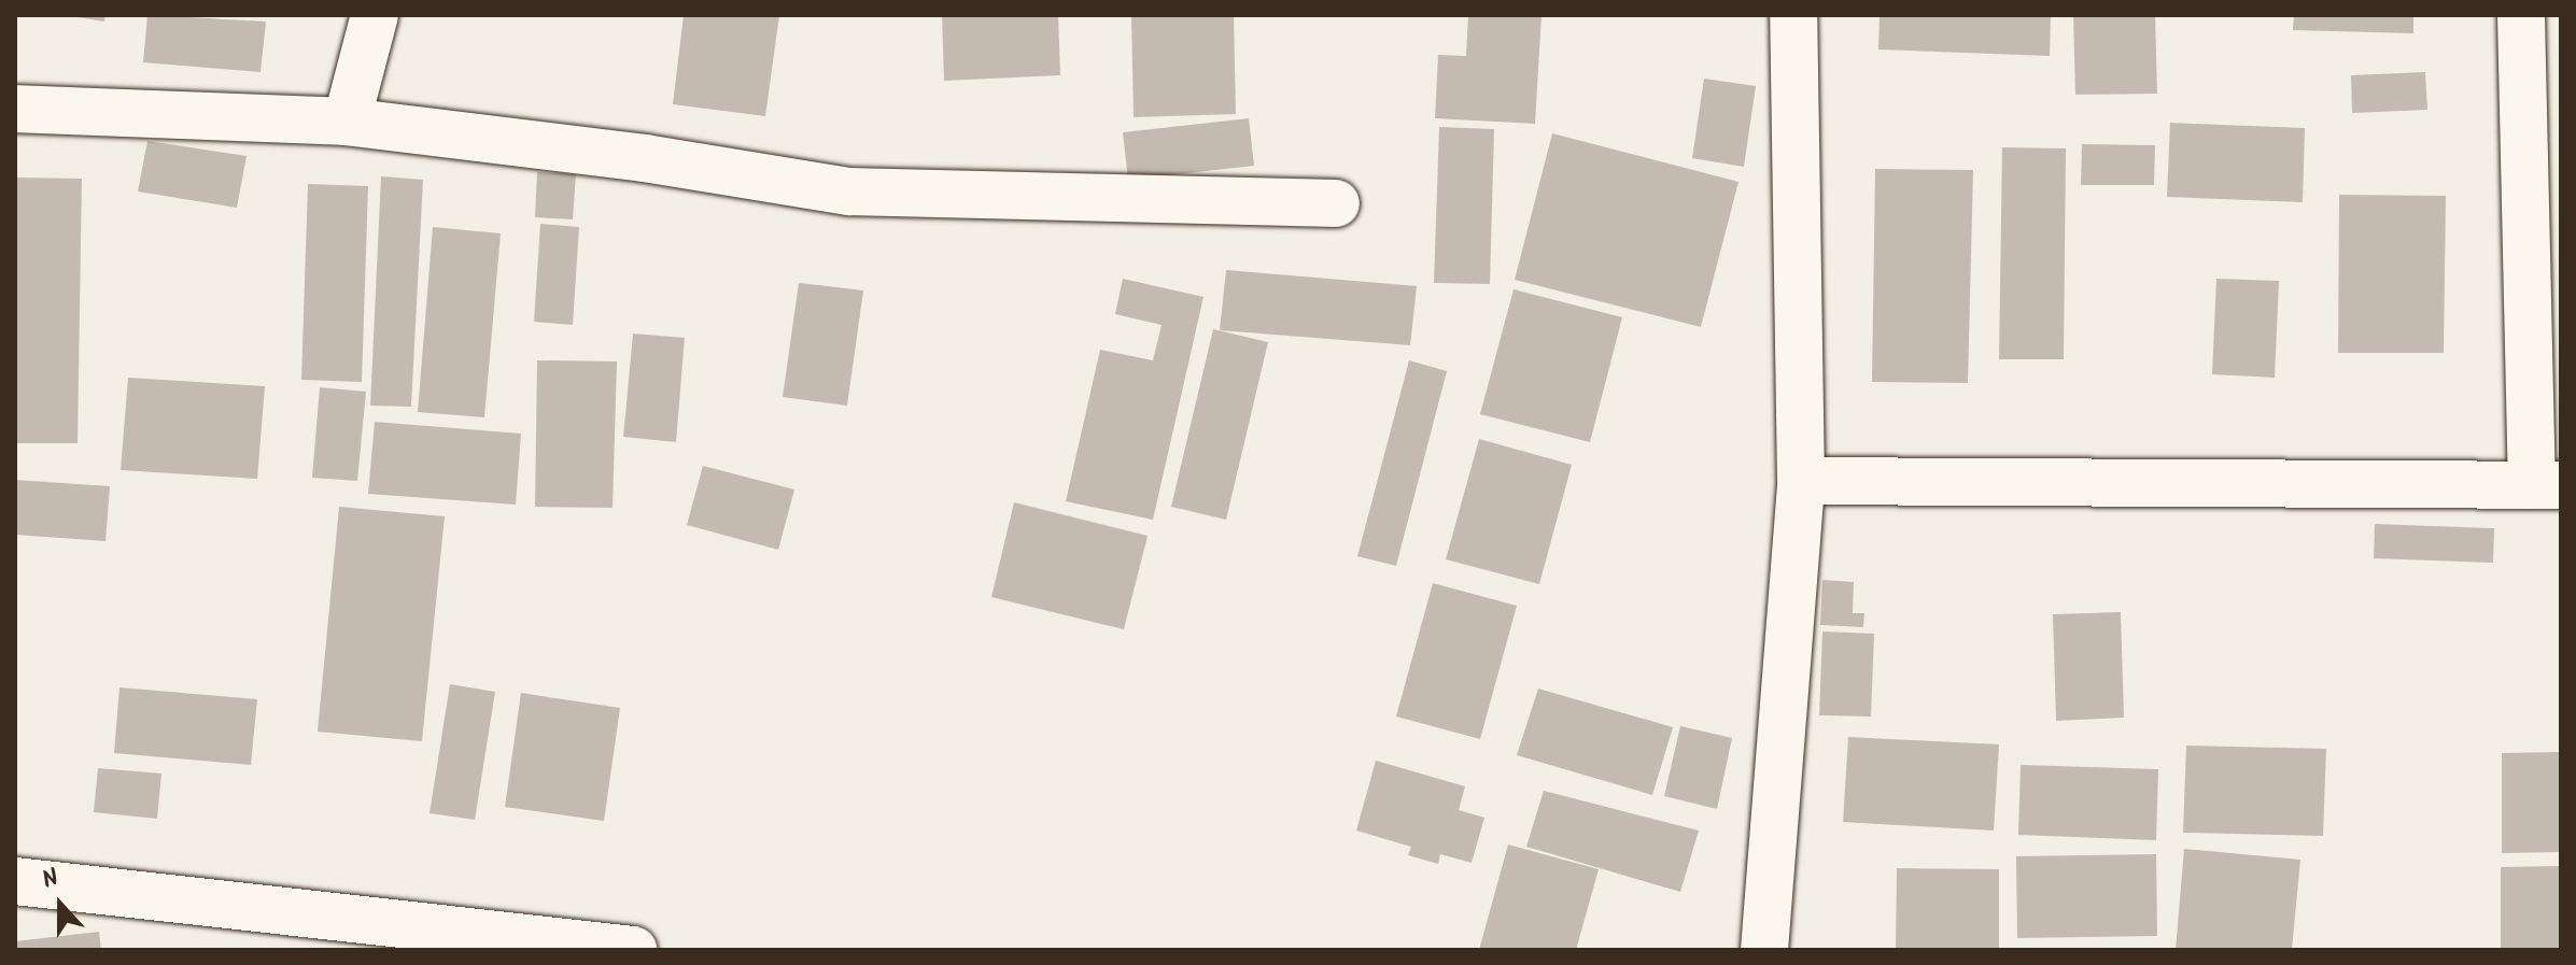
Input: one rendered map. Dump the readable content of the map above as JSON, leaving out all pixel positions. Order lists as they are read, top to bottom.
{
  "north": "top"
}
